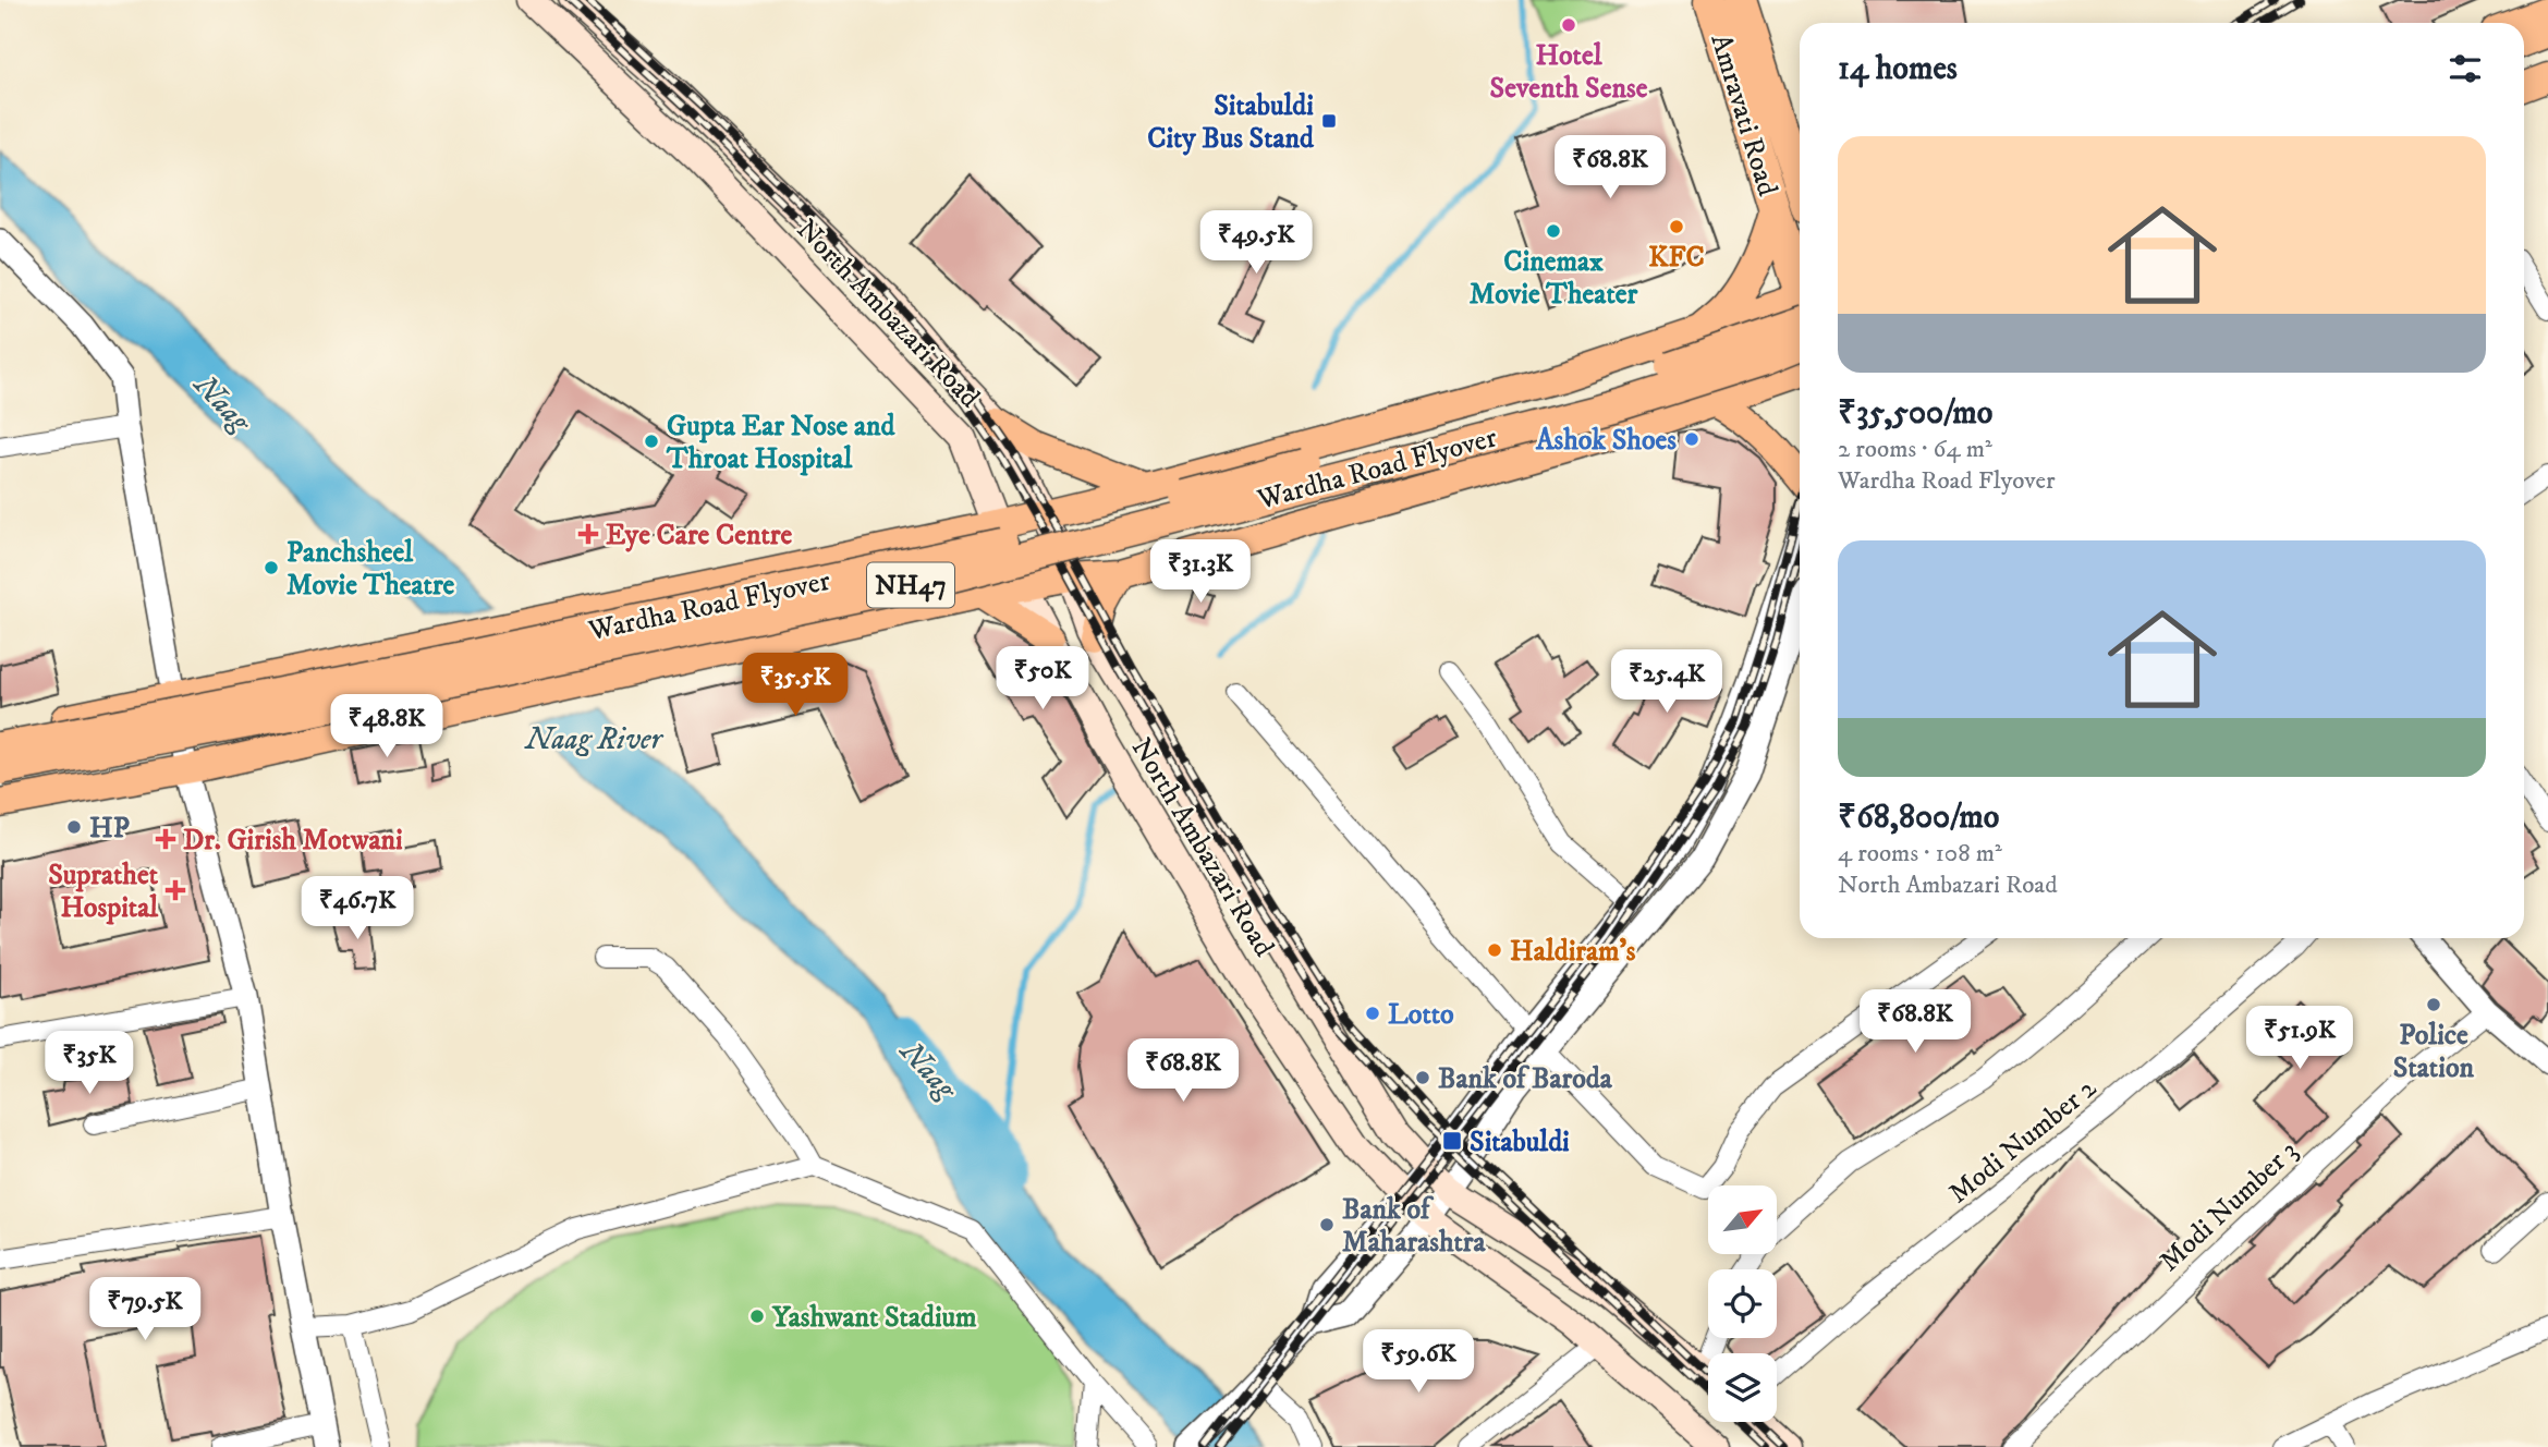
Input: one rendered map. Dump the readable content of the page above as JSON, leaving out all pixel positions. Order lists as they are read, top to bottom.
{
  "streets": {
    "highway": ["Amravati Road", "Wardha Road Flyover", "NH47"],
    "main road": ["North Ambazari Road"],
    "street": ["Modi Number 2", "Modi Number 3"]
  },
  "water": ["Naag", "Naag River"],
  "places": {
    "other": [
      "Hotel Seventh Sense",
      "KFC",
      "Cinemax Movie Theater",
      "Ashok Shoes",
      "Gupta Ear Nose and Throat Hospital",
      "Panchsheel Movie Theatre",
      "HP",
      "Haldiram's",
      "Police Station",
      "Lotto",
      "Bank of Baroda",
      "Bank of Maharashtra",
      "Yashwant Stadium"
    ],
    "transit": ["Sitabuldi City Bus Stand", "Sitabuldi"],
    "health": ["Eye Care Centre", "Dr. Girish Motwani", "Suprathet Hospital"]
  },
  "north": "top right",
  "page": {
    "heading": "14 homes",
    "list": [
      {
        "name": "₹35,500/mo",
        "note": "2 rooms · 64 m² · Wardha Road Flyover"
      },
      {
        "name": "₹68,800/mo",
        "note": "4 rooms · 108 m² · North Ambazari Road"
      }
    ],
    "price": [
      "₹68.8K",
      "₹49.5K",
      "₹31.3K",
      "₹50K",
      "₹25.4K",
      "₹35.5K",
      "₹48.8K",
      "₹46.7K",
      "₹68.8K",
      "₹51.9K",
      "₹35K",
      "₹68.8K",
      "₹79.5K",
      "₹59.6K"
    ]
  }
}
